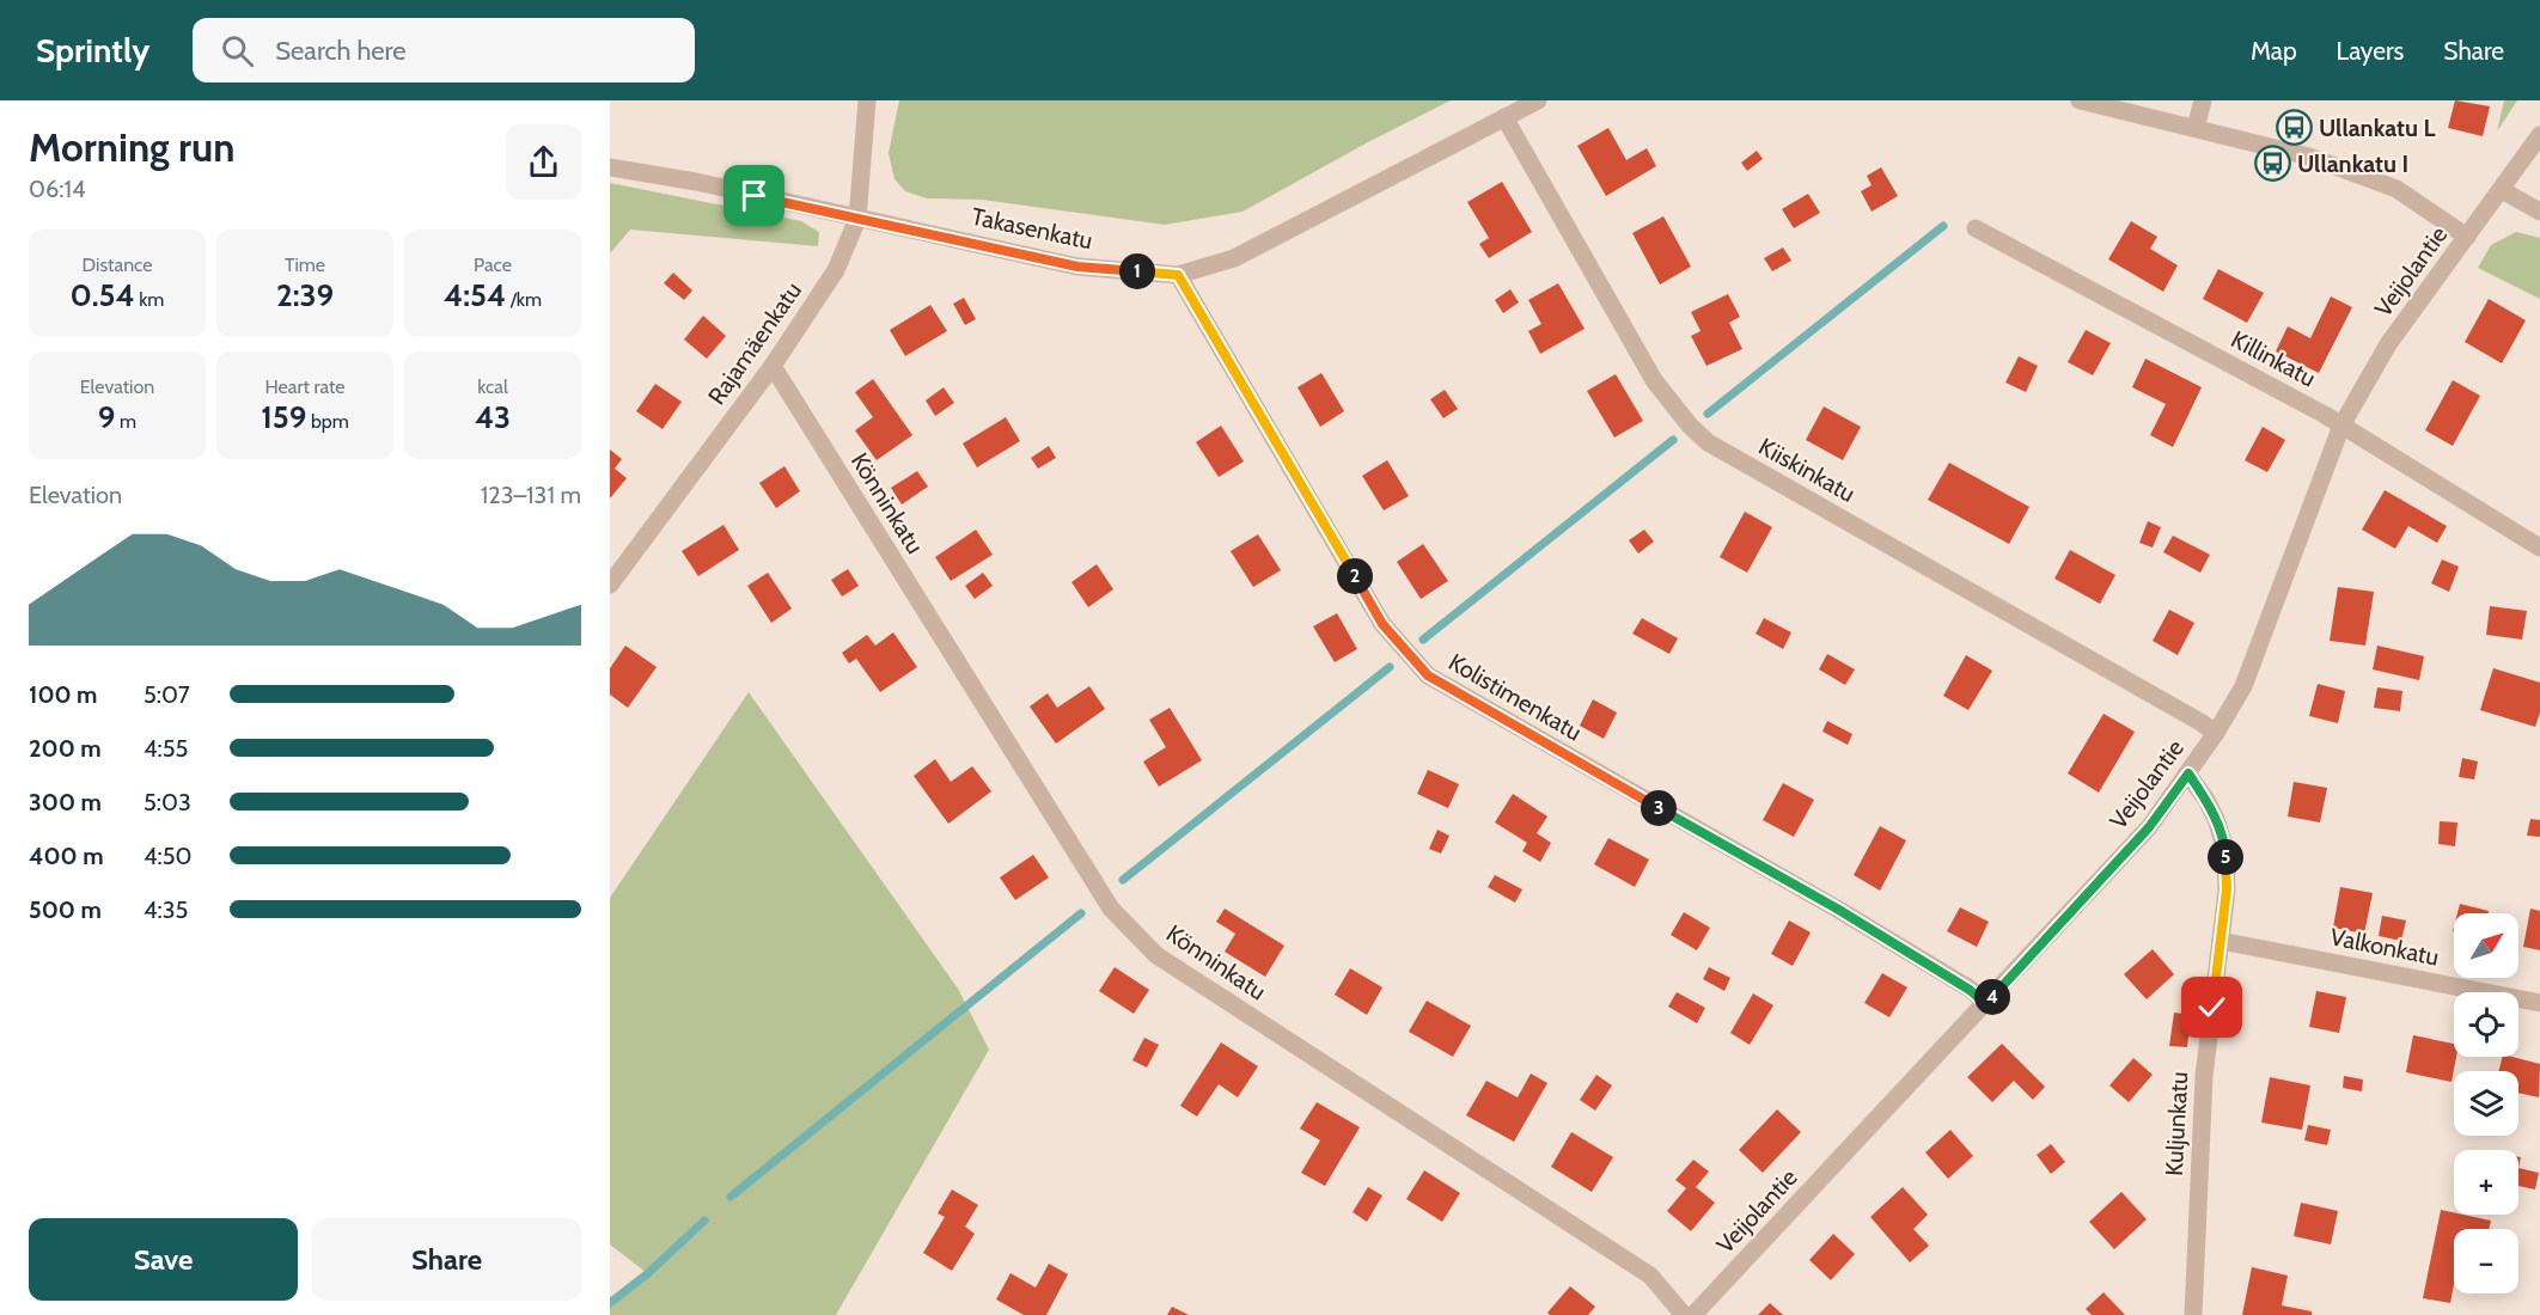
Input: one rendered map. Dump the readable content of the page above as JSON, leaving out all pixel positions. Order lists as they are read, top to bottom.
{
  "streets": {
    "street": [
      "Takasenkatu",
      "Veijolantie",
      "Rajamäenkatu",
      "Killinkatu",
      "Kiiskinkatu",
      "Könninkatu",
      "Kolistimenkatu",
      "Valkonkatu",
      "Kuljunkatu"
    ]
  },
  "crossings": [
    ["Takasenkatu", "Rajamäenkatu"],
    ["Takasenkatu", "Kiiskinkatu"],
    ["Takasenkatu", "Kolistimenkatu"],
    ["Veijolantie", "Killinkatu"],
    ["Veijolantie", "Kiiskinkatu"],
    ["Veijolantie", "Kolistimenkatu"],
    ["Veijolantie", "Kuljunkatu"],
    ["Rajamäenkatu", "Könninkatu"],
    ["Valkonkatu", "Kuljunkatu"]
  ],
  "places": {
    "bus stop": ["Ullankatu L", "Ullankatu I"]
  },
  "north": "top right",
  "page": {
    "header": "Sprintly",
    "search": "Search here",
    "nav": ["Map", "Layers", "Share"],
    "heading": ["Morning run", "06:14"],
    "stats": [
      ["Distance", "0.54 km"],
      ["Time", "2:39"],
      ["Pace", "4:54 /km"],
      ["Elevation", "9 m"],
      ["Heart rate", "159 bpm"],
      ["kcal", "43"]
    ],
    "pins": [
      "1",
      "2",
      "3",
      "5",
      "4"
    ],
    "chart": ["Elevation", "123–131 m"],
    "list": [
      {
        "name": "100 m",
        "note": "5:07"
      },
      {
        "name": "200 m",
        "note": "4:55"
      },
      {
        "name": "300 m",
        "note": "5:03"
      },
      {
        "name": "400 m",
        "note": "4:50"
      },
      {
        "name": "500 m",
        "note": "4:35"
      }
    ],
    "map_buttons": ["+", "−"],
    "buttons": ["Save", "Share"]
  }
}
